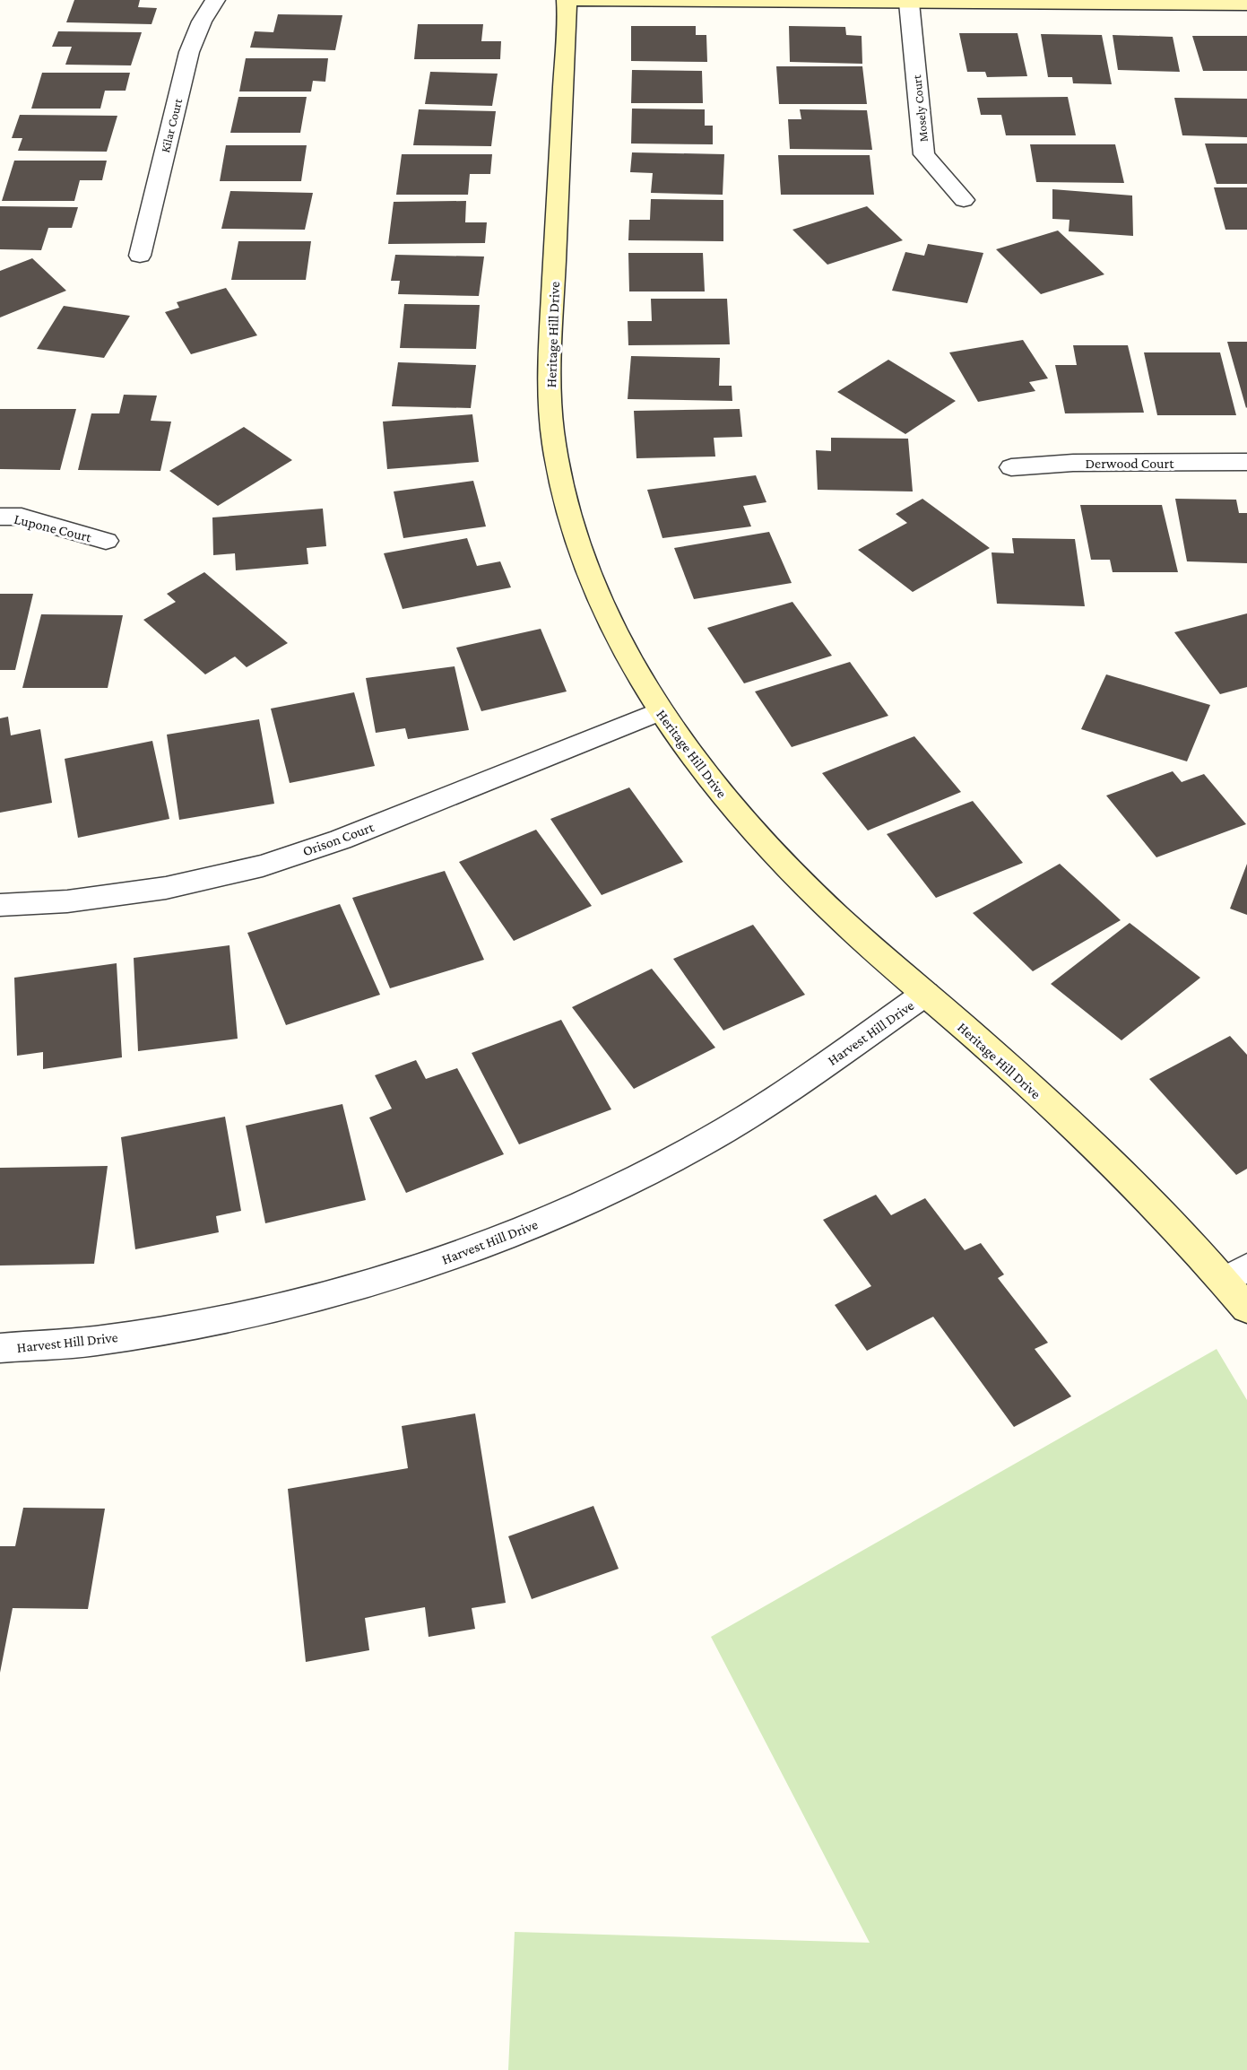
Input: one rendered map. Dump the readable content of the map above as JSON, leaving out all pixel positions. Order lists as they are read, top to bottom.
{
  "streets": {
    "street": [
      "Mosely Court",
      "Kilar Court",
      "Heritage Hill Drive",
      "Derwood Court",
      "Lupone Court",
      "Orison Court",
      "Harvest Hill Drive"
    ]
  },
  "crossings": [
    ["Heritage Hill Drive", "Orison Court"],
    ["Heritage Hill Drive", "Harvest Hill Drive"]
  ]
}
